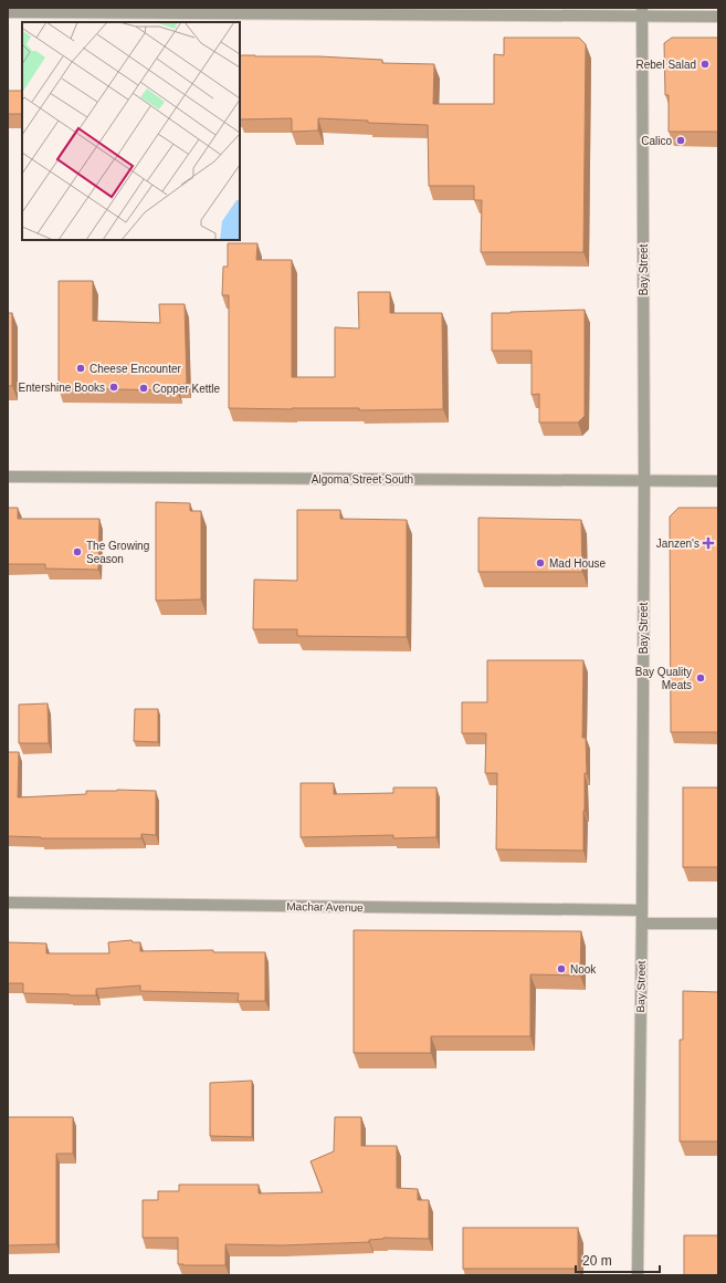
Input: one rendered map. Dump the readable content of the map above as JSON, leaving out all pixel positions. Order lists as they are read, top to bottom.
{
  "streets": {
    "street": ["Bay Street", "Algoma Street South", "Machar Avenue"]
  },
  "crossings": [
    ["Bay Street", "Algoma Street South"],
    ["Bay Street", "Machar Avenue"]
  ],
  "places": {
    "other": [
      "Rebel Salad",
      "Calico",
      "Cheese Encounter",
      "Entershine Books",
      "Copper Kettle",
      "The Growing Season",
      "Mad House",
      "Bay Quality Meats",
      "Nook"
    ],
    "health": ["Janzen's"]
  },
  "scale_bar": "20 m"
}
